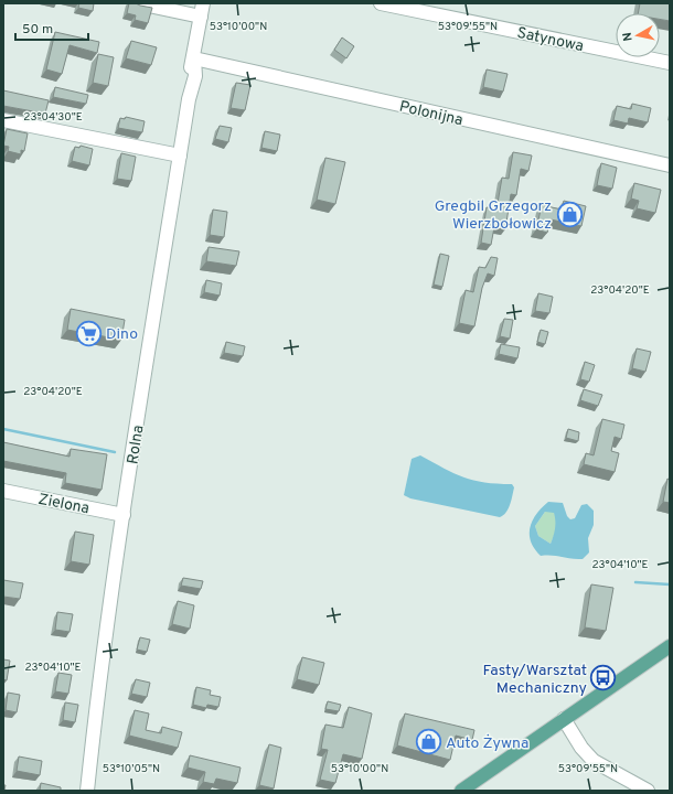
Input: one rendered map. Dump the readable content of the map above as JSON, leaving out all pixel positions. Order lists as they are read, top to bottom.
{
  "streets": {
    "street": [
      "Satynowa",
      "Polonijna",
      "Rolna",
      "Zielona"
    ]
  },
  "crossings": [
    ["Polonijna", "Rolna"],
    ["Rolna", "Zielona"]
  ],
  "places": {
    "shop": ["Gregbil Grzegorz Wierzbołowicz", "Auto Żywna"],
    "supermarket": ["Dino"],
    "bus stop": ["Fasty/Warsztat Mechaniczny"]
  },
  "scale_bar": "50 m",
  "north": "left",
  "coordinates": [
    "53°10'00\"N",
    "53°09'55\"N",
    "23°04'30\"E",
    "23°04'20\"E",
    "23°04'10\"E",
    "53°10'05\"N"
  ]
}
